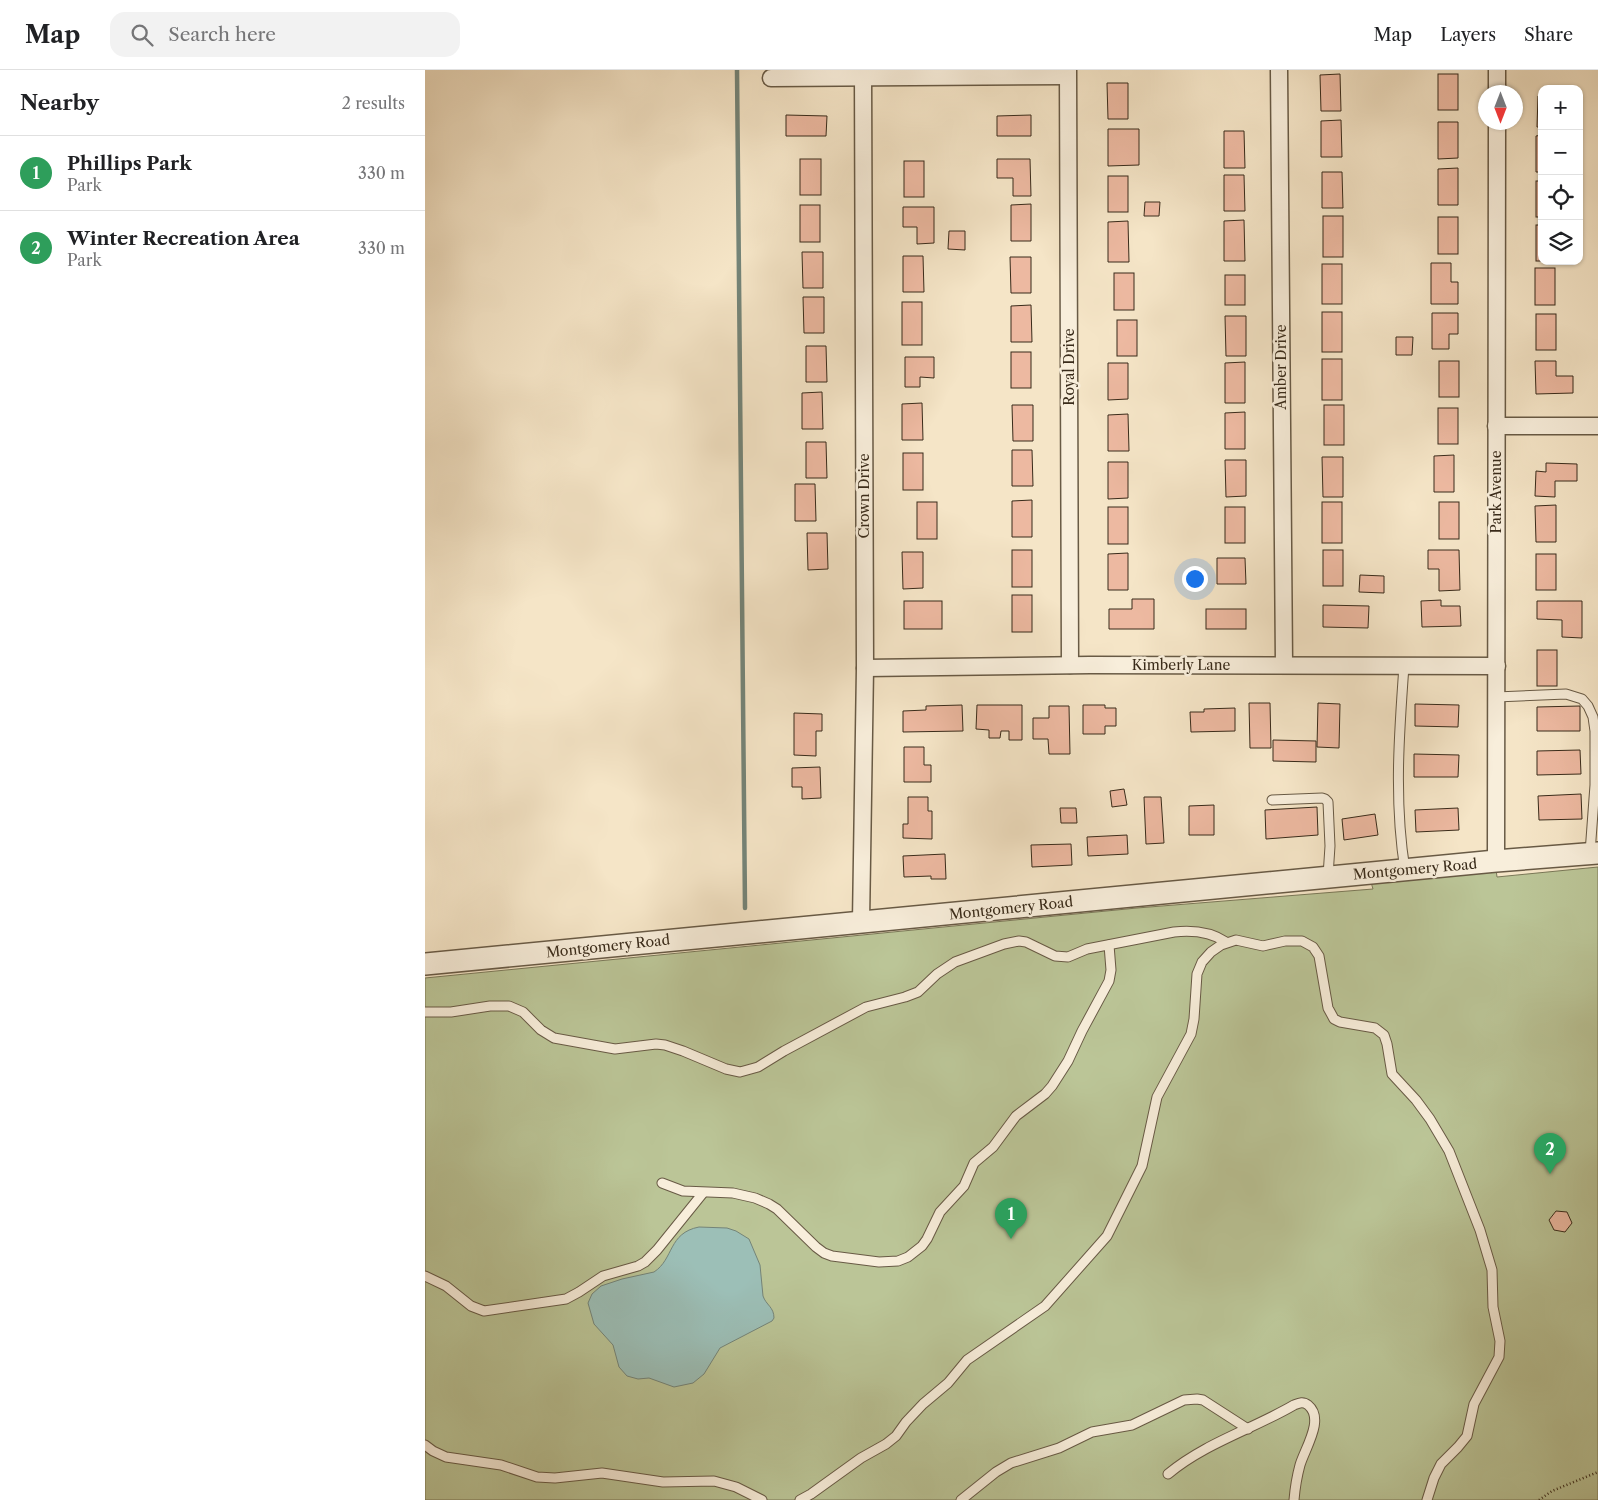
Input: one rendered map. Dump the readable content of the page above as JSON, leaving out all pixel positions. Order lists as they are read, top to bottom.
{
  "streets": {
    "street": [
      "Royal Drive",
      "Amber Drive",
      "Park Avenue",
      "Crown Drive",
      "Kimberly Lane",
      "Montgomery Road"
    ]
  },
  "crossings": [
    ["Royal Drive", "Kimberly Lane"],
    ["Amber Drive", "Kimberly Lane"],
    ["Park Avenue", "Kimberly Lane"],
    ["Park Avenue", "Montgomery Road"],
    ["Crown Drive", "Kimberly Lane"],
    ["Crown Drive", "Montgomery Road"]
  ],
  "north": "bottom",
  "page": {
    "header": "Map",
    "search": "Search here",
    "nav": ["Map", "Layers", "Share"],
    "heading": ["Nearby", "2 results"],
    "map_buttons": ["+", "−"],
    "list": [
      {
        "mark": "1",
        "name": "Phillips Park",
        "note": "Park",
        "value": "330 m"
      },
      {
        "mark": "2",
        "name": "Winter Recreation Area",
        "note": "Park",
        "value": "330 m"
      }
    ],
    "pins": ["2", "1"]
  }
}
